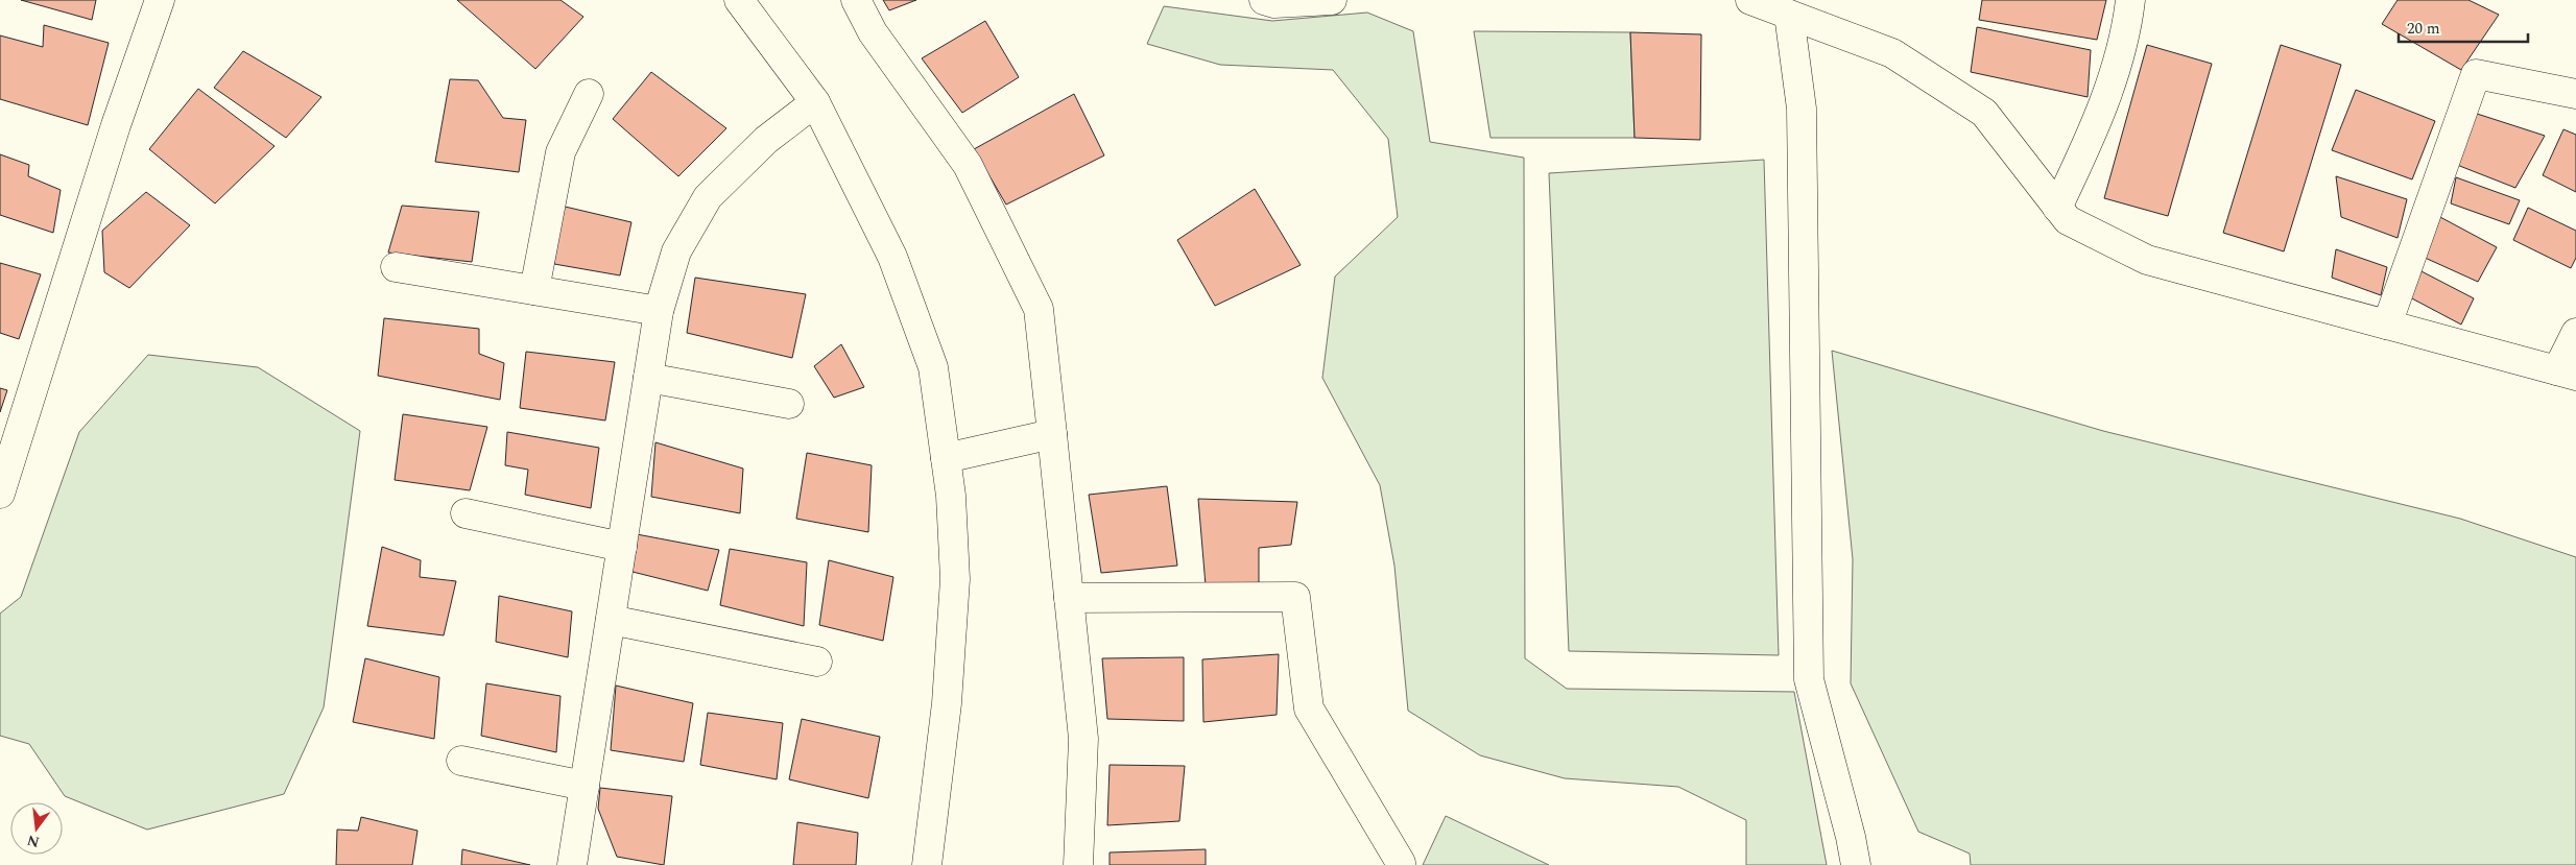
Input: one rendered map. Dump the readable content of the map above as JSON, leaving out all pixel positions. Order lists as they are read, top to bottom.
{
  "scale_bar": "20 m",
  "north": "bottom"
}
